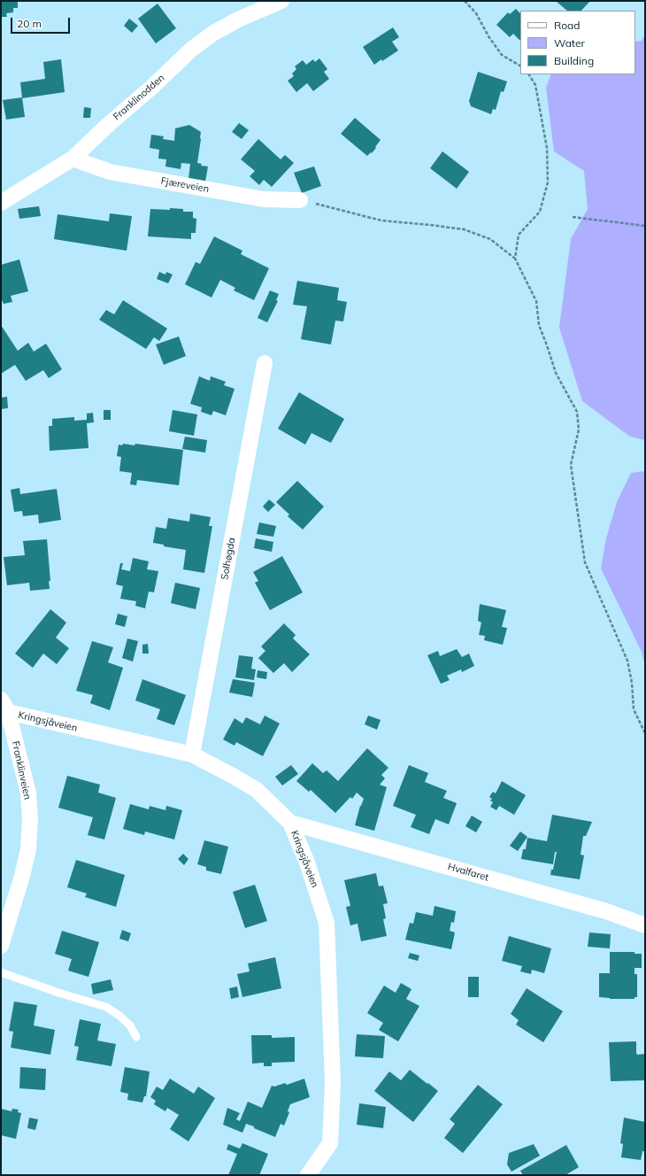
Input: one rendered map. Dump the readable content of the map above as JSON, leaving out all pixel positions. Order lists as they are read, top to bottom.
{
  "streets": {
    "street": [
      "Franklinodden",
      "Fjæreveien",
      "Solhøgda",
      "Kringsjåveien",
      "Franklinveien",
      "Hvalfaret"
    ]
  },
  "crossings": [
    ["Franklinodden", "Fjæreveien"],
    ["Solhøgda", "Kringsjåveien"],
    ["Kringsjåveien", "Franklinveien"],
    ["Kringsjåveien", "Hvalfaret"]
  ],
  "legend": ["Road", "Water", "Building"],
  "scale_bar": "20 m"
}
